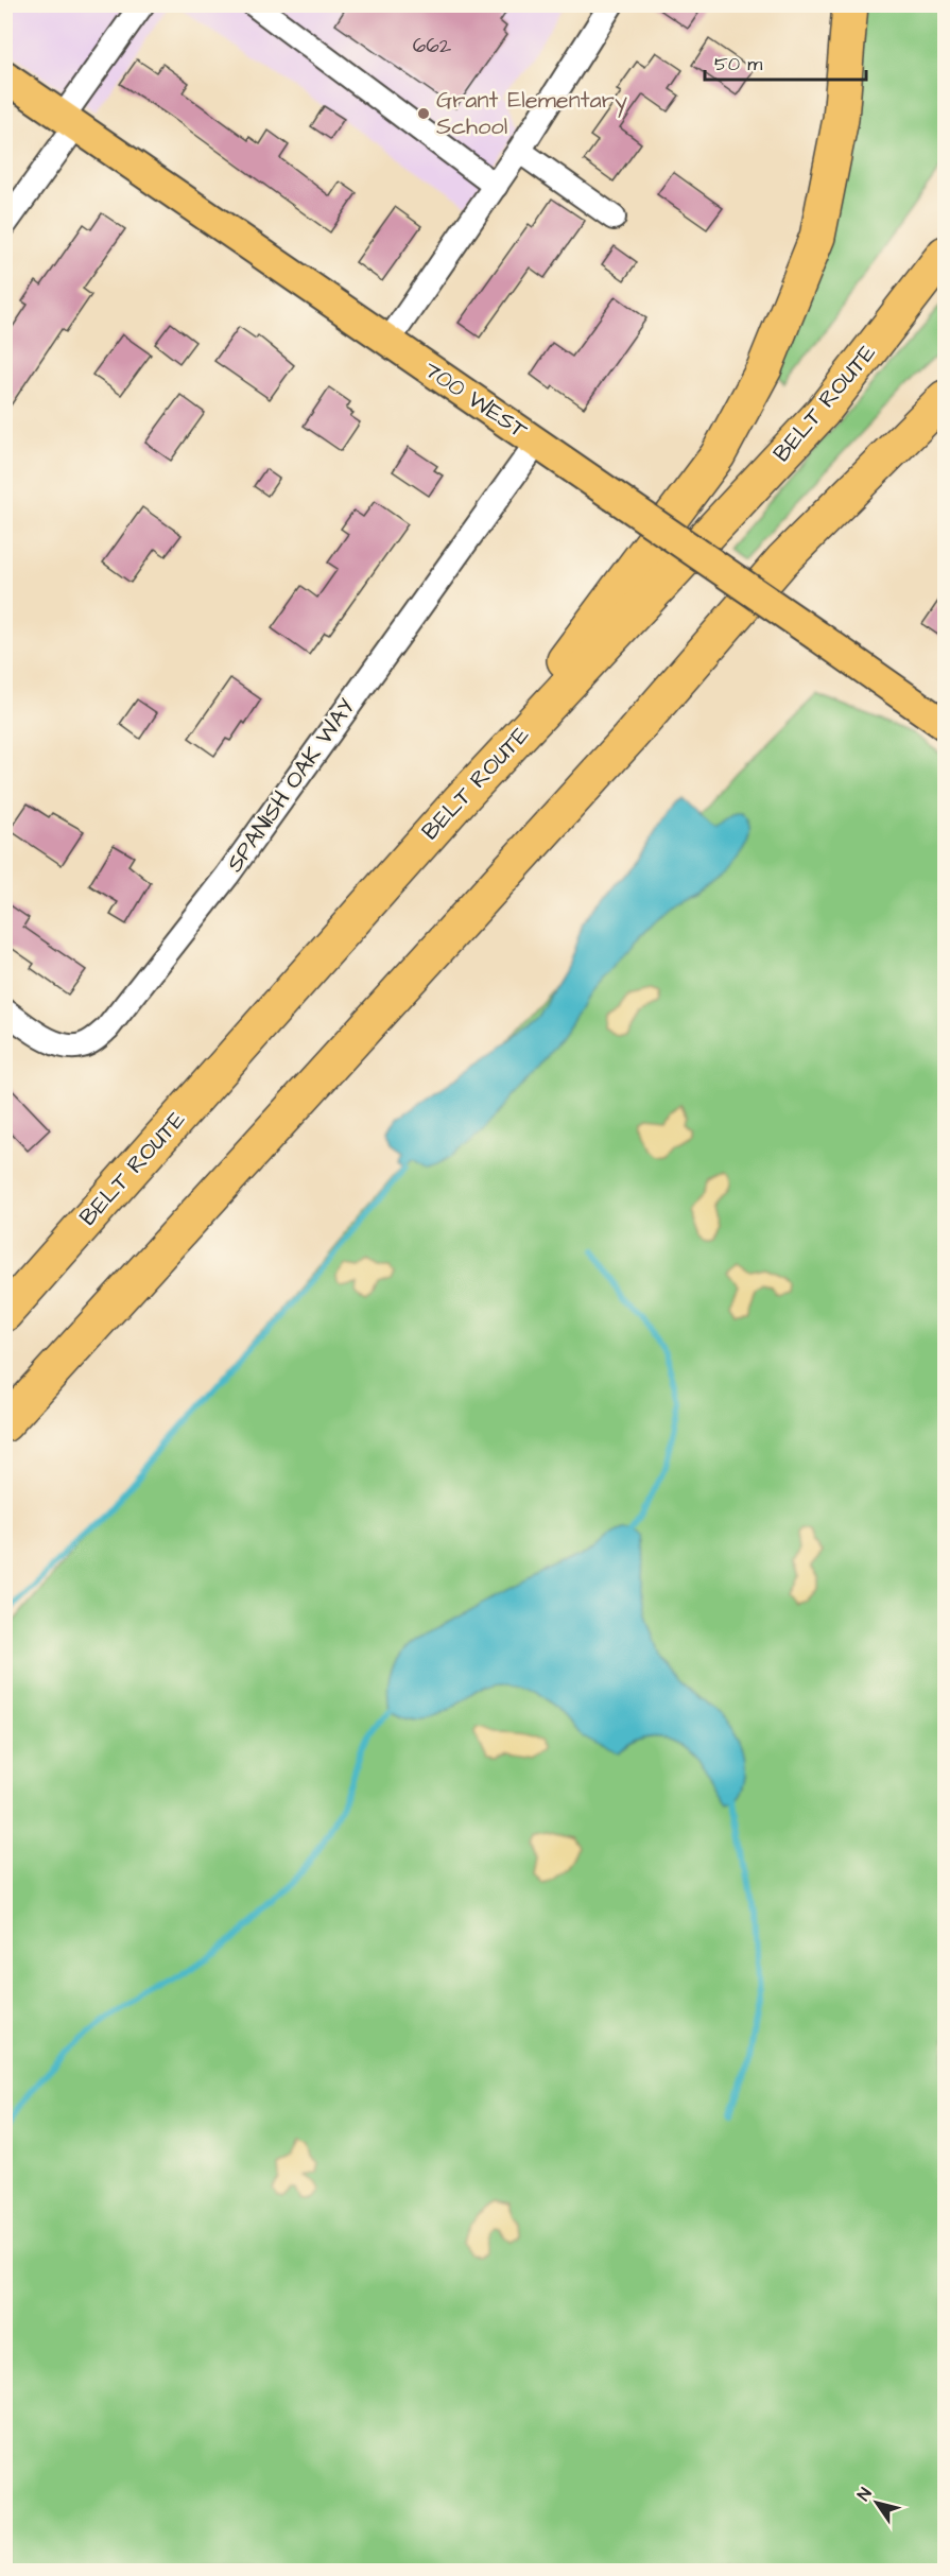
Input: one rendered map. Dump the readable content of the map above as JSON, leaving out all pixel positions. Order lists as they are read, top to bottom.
{
  "streets": {
    "highway": ["BELT ROUTE"],
    "main road": ["700 WEST"],
    "street": ["SPANISH OAK WAY"]
  },
  "crossings": [
    ["700 WEST", "SPANISH OAK WAY"]
  ],
  "places": ["Grant Elementary School"],
  "house_numbers": ["662"],
  "scale_bar": "50 m",
  "north": "top left"
}
